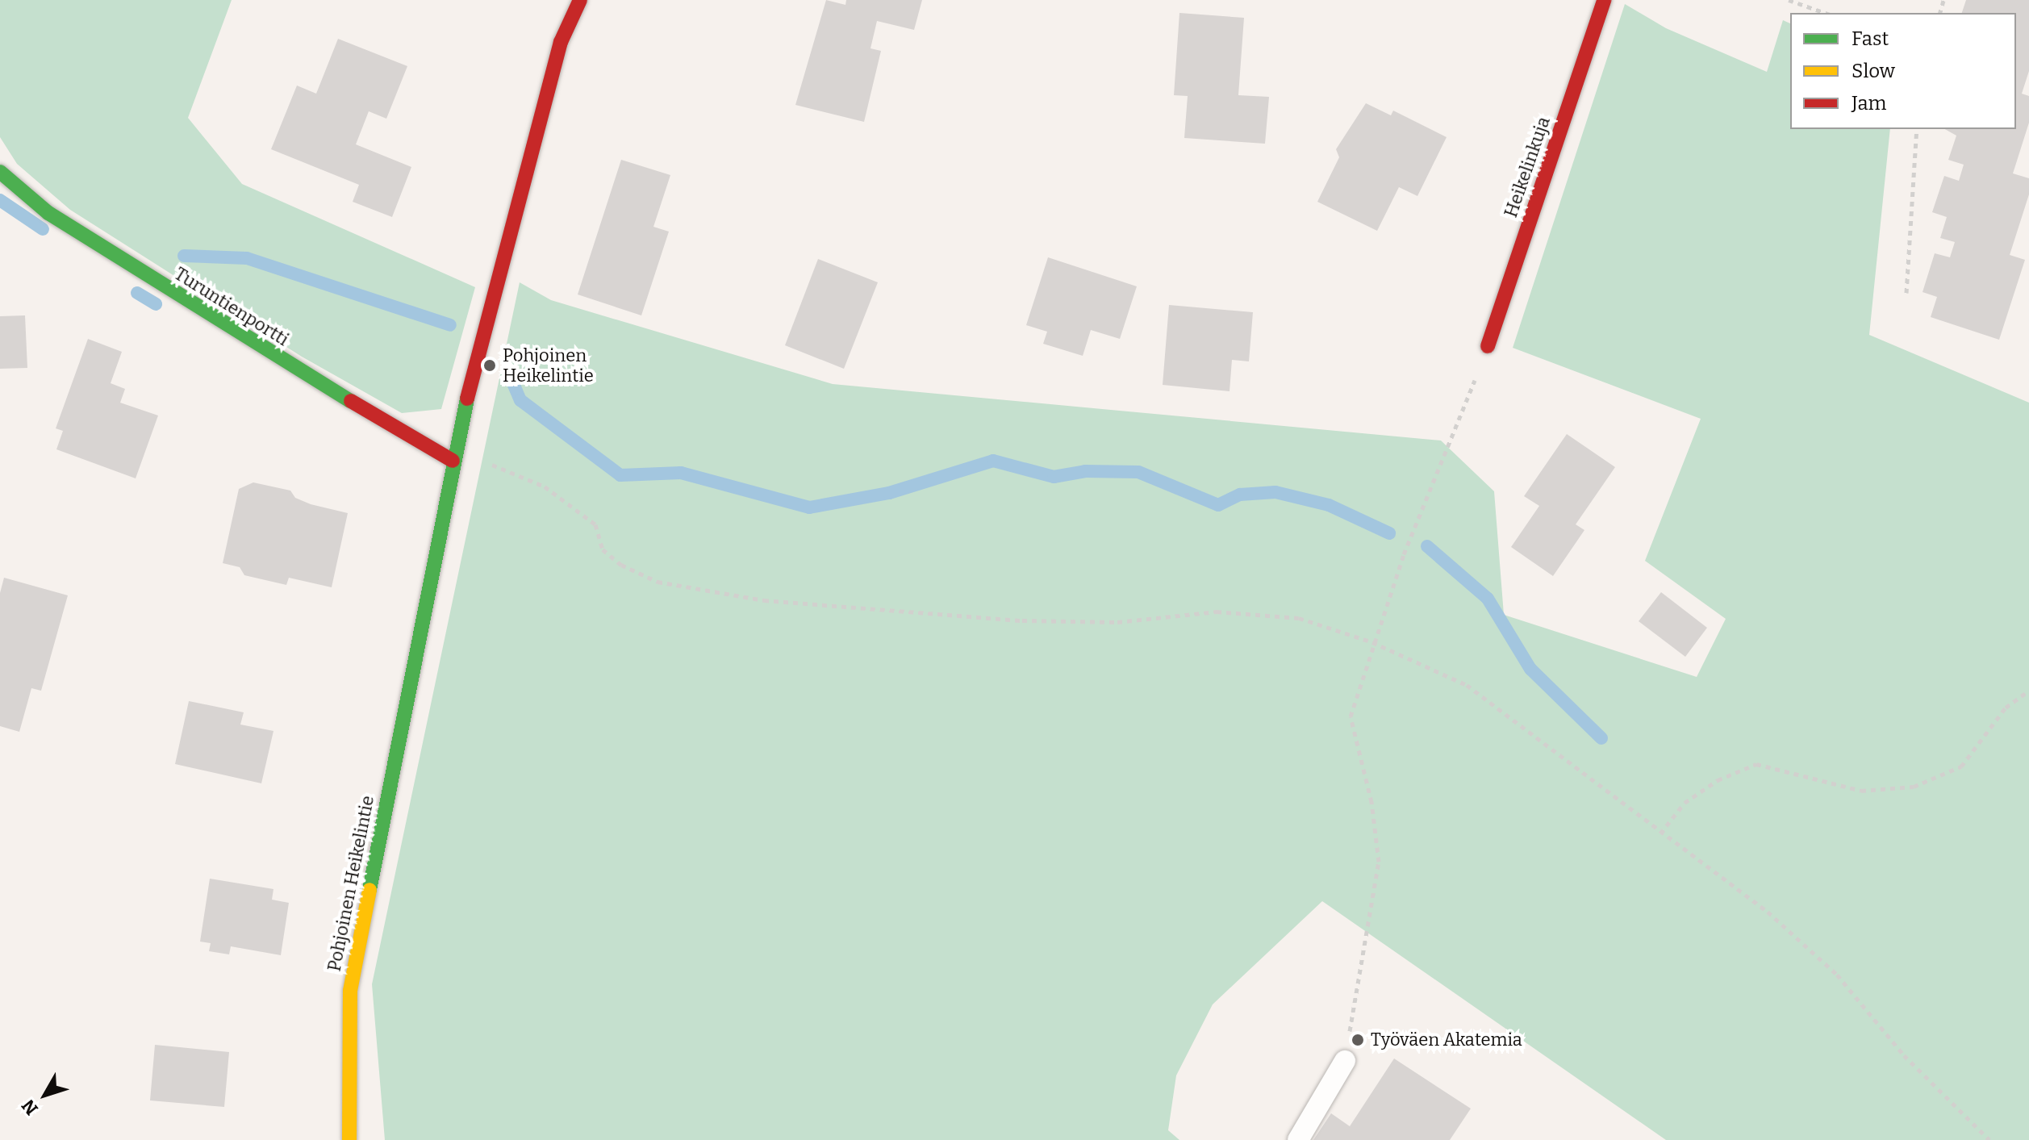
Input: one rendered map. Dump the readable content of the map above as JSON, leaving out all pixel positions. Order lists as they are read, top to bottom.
{
  "streets": {
    "street": ["Heikelinkuja", "Turuntienportti", "Pohjoinen Heikelintie"]
  },
  "crossings": [
    ["Turuntienportti", "Pohjoinen Heikelintie"]
  ],
  "places": ["Pohjoinen Heikelintie", "Työväen Akatemia"],
  "legend": ["Fast", "Slow", "Jam"],
  "north": "bottom left"
}
